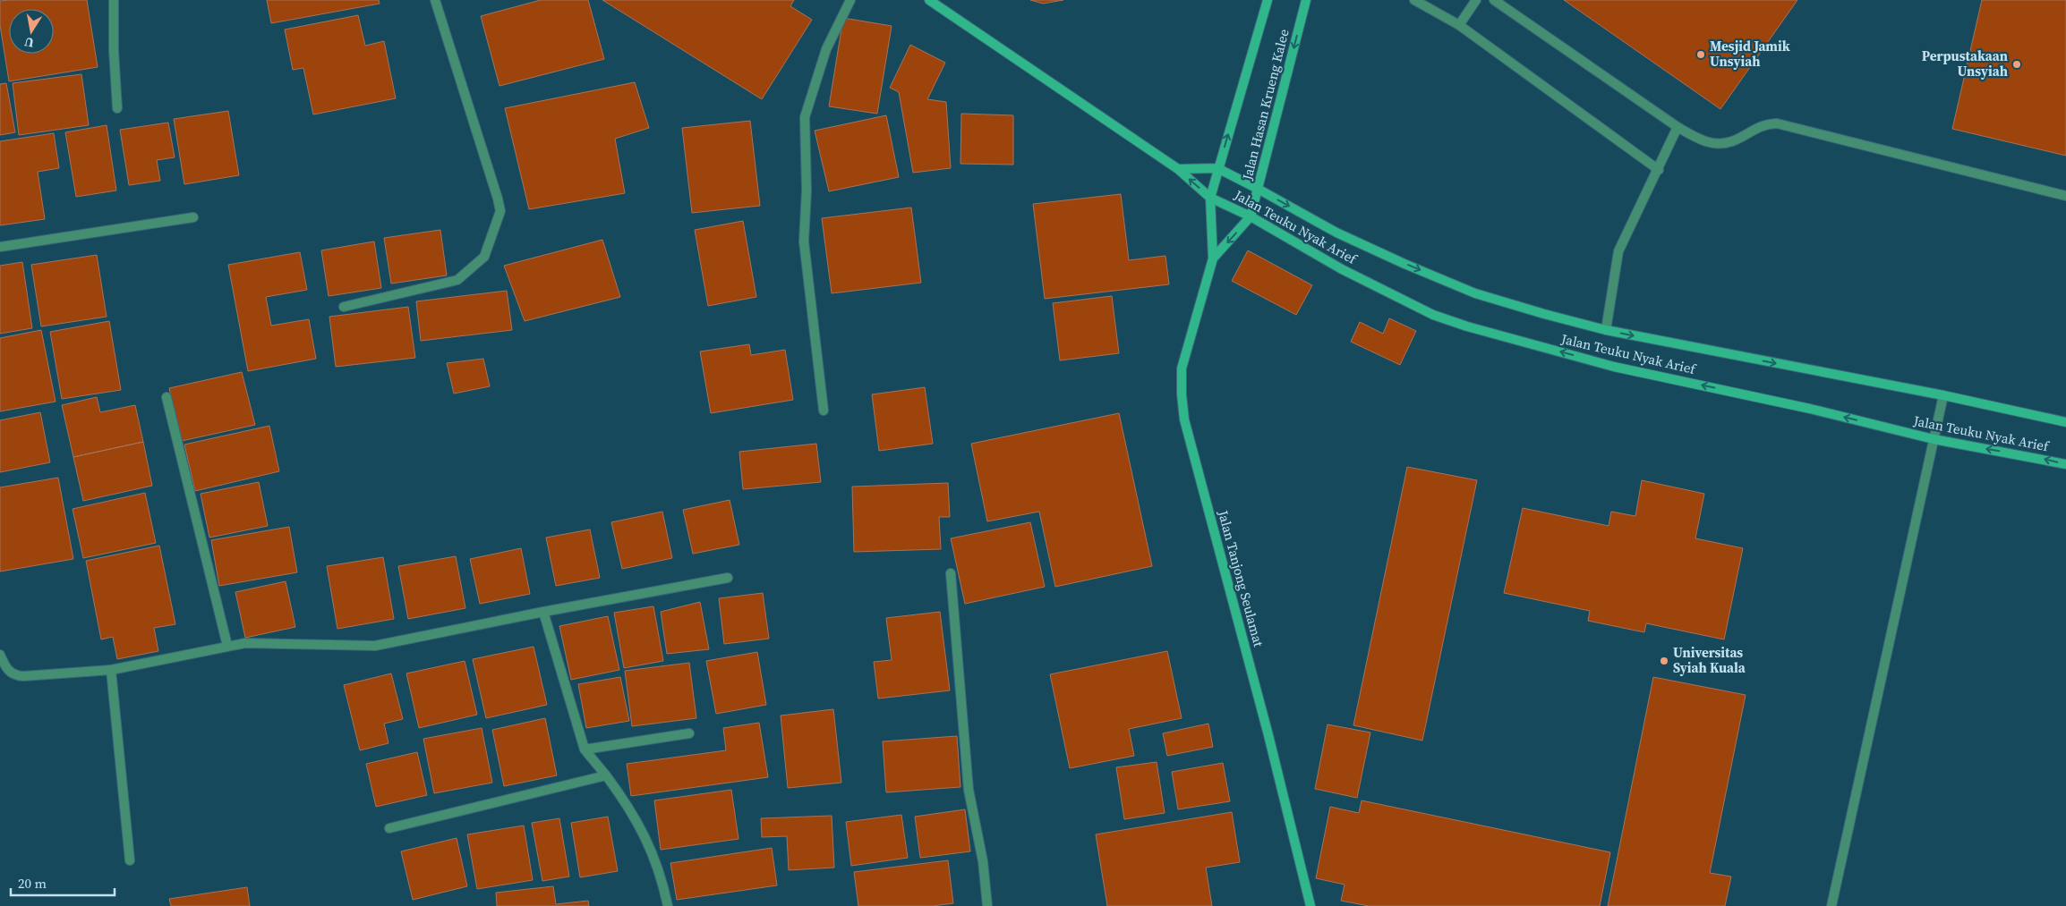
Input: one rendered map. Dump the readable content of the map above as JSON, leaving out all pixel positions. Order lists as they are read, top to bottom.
{
  "streets": {
    "main road": ["Jalan Hasan Krueng Kalee", "Jalan Teuku Nyak Arief", "Jalan Tanjong Seulamat"]
  },
  "crossings": [
    ["Jalan Hasan Krueng Kalee", "Jalan Teuku Nyak Arief"],
    ["Jalan Hasan Krueng Kalee", "Jalan Tanjong Seulamat"],
    ["Jalan Teuku Nyak Arief", "Jalan Tanjong Seulamat"]
  ],
  "places": ["Mesjid Jamik Unsyiah", "Perpustakaan Unsyiah", "Universitas Syiah Kuala"],
  "scale_bar": "20 m",
  "north": "bottom"
}
